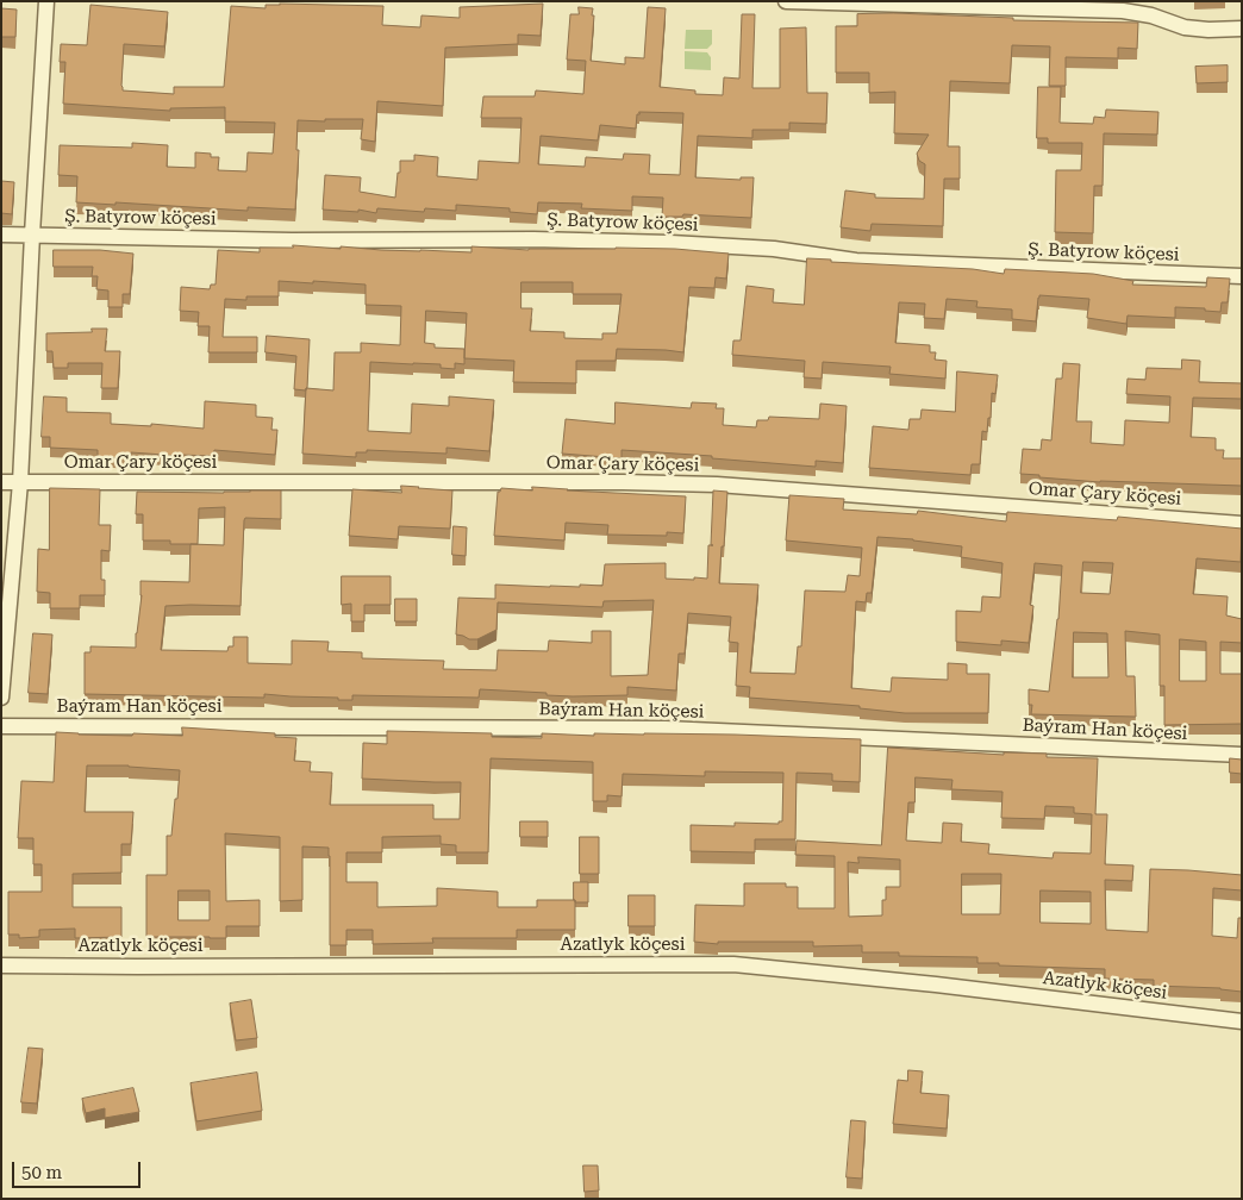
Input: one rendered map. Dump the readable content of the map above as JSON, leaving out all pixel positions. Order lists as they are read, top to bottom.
{
  "streets": {
    "street": [
      "Ş. Batyrow köçesi",
      "Omar Çary köçesi",
      "Baýram Han köçesi",
      "Azatlyk köçesi"
    ]
  },
  "scale_bar": "50 m"
}
